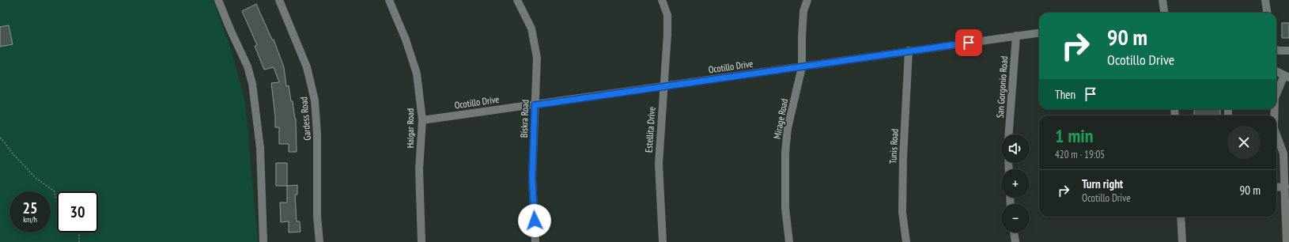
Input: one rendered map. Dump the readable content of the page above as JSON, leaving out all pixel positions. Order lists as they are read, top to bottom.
{
  "streets": {
    "street": [
      "Ocotillo Drive",
      "San Gorgonio Road",
      "Gardess Road",
      "Biskra Road",
      "Mirage Road",
      "Halgar Road",
      "Estellita Drive",
      "Tunis Road"
    ]
  },
  "crossings": [
    ["Ocotillo Drive", "San Gorgonio Road"],
    ["Ocotillo Drive", "Biskra Road"],
    ["Ocotillo Drive", "Mirage Road"],
    ["Ocotillo Drive", "Halgar Road"],
    ["Ocotillo Drive", "Estellita Drive"],
    ["Ocotillo Drive", "Tunis Road"]
  ],
  "page": {
    "turn": ["90 m", "Ocotillo Drive"],
    "then": "Then",
    "heading": ["1 min", "420 m · 19:05"],
    "map_buttons": ["+", "−"],
    "list": [
      {
        "name": "Turn right",
        "note": "Ocotillo Drive",
        "value": "90 m"
      }
    ],
    "speed": "25 km/h",
    "limit": "30"
  }
}
